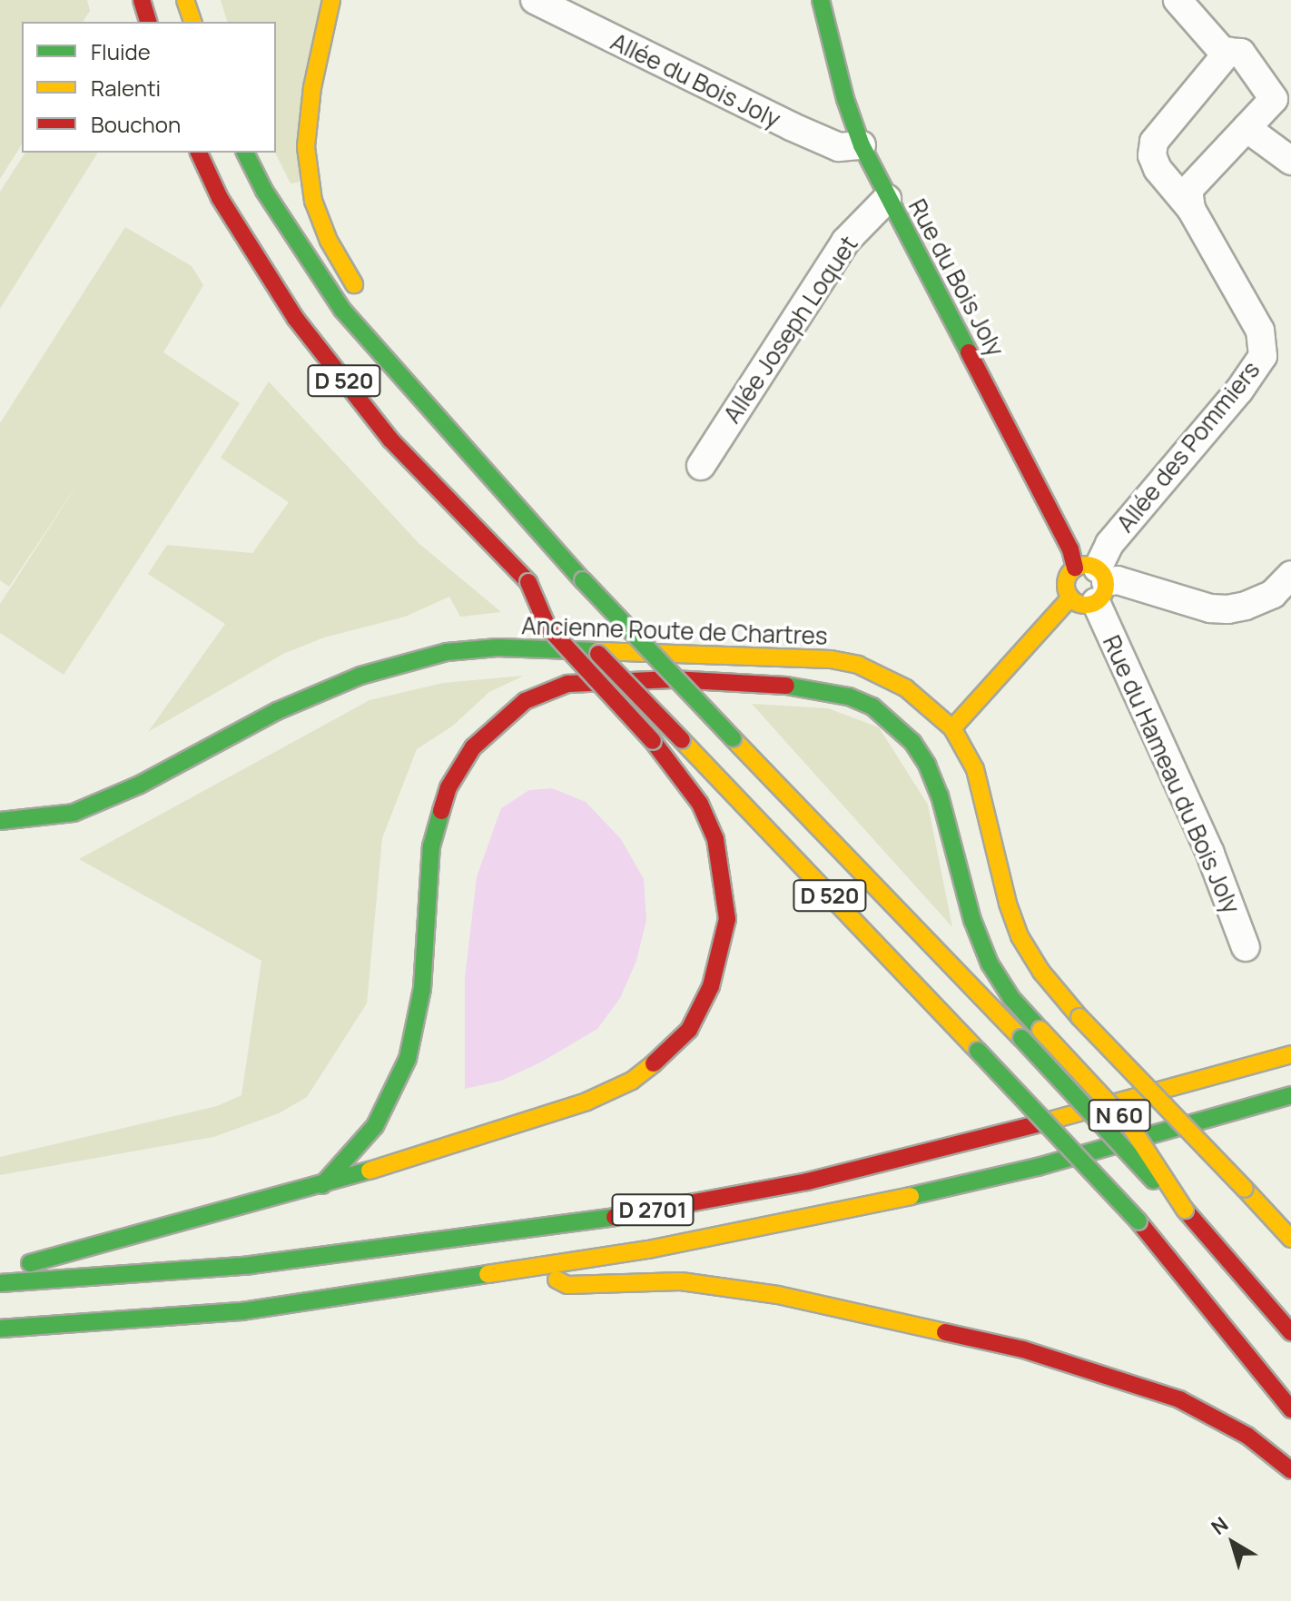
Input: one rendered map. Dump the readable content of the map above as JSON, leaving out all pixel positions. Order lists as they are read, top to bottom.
{
  "streets": {
    "main road": [
      "Rue du Bois Joly",
      "D 520",
      "Ancienne Route de Chartres",
      "N 60",
      "D 2701"
    ],
    "street": [
      "Allée du Bois Joly",
      "Allée Joseph Loquet",
      "Allée des Pommiers",
      "Rue du Hameau du Bois Joly"
    ]
  },
  "crossings": [
    ["Allée du Bois Joly", "Rue du Bois Joly"],
    ["Rue du Bois Joly", "Allée Joseph Loquet"],
    ["Rue du Bois Joly", "Allée des Pommiers"],
    ["Rue du Bois Joly", "Rue du Hameau du Bois Joly"],
    ["D 520", "N 60"],
    ["Allée des Pommiers", "Rue du Hameau du Bois Joly"]
  ],
  "legend": ["Fluide", "Ralenti", "Bouchon"],
  "north": "top left"
}
